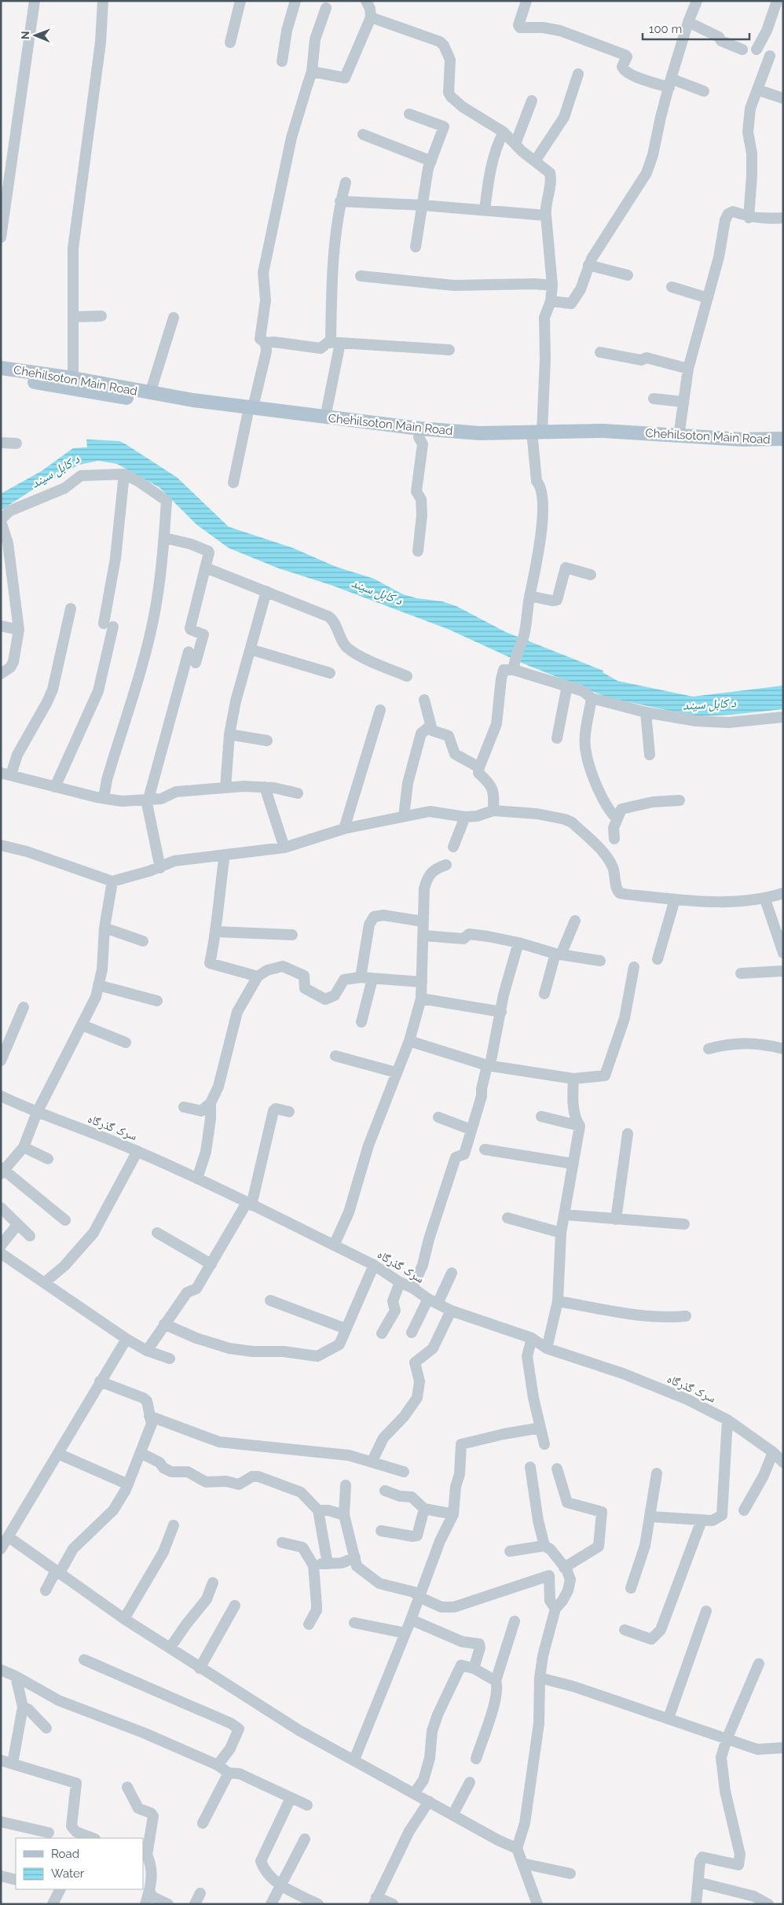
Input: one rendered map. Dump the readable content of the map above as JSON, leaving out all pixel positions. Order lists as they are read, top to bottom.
{
  "streets": {
    "main road": ["Chehilsoton Main Road"],
    "street": ["سرک گذرگاه"]
  },
  "water": ["د کابل سيند"],
  "legend": ["Road", "Water"],
  "scale_bar": "100 m",
  "north": "left"
}
